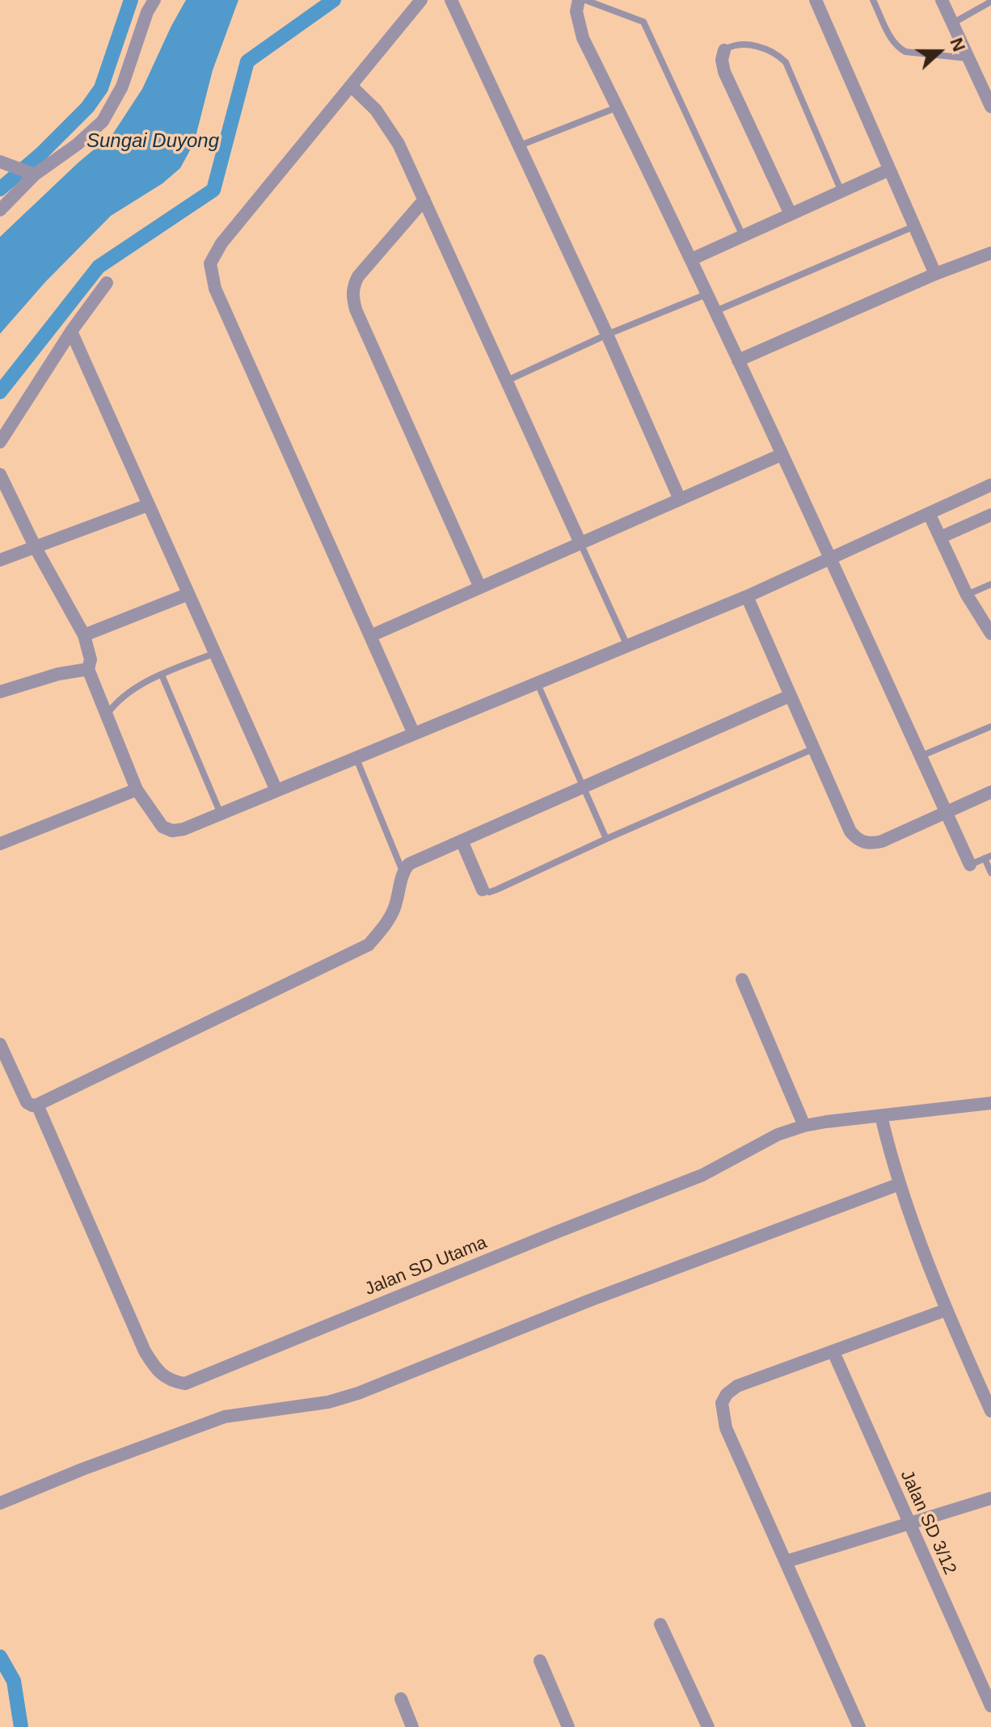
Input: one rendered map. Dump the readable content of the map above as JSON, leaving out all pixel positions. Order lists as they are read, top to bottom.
{
  "streets": {
    "street": ["Jalan SD Utama", "Jalan SD 3/12"]
  },
  "water": ["Sungai Duyong"],
  "north": "right"
}
